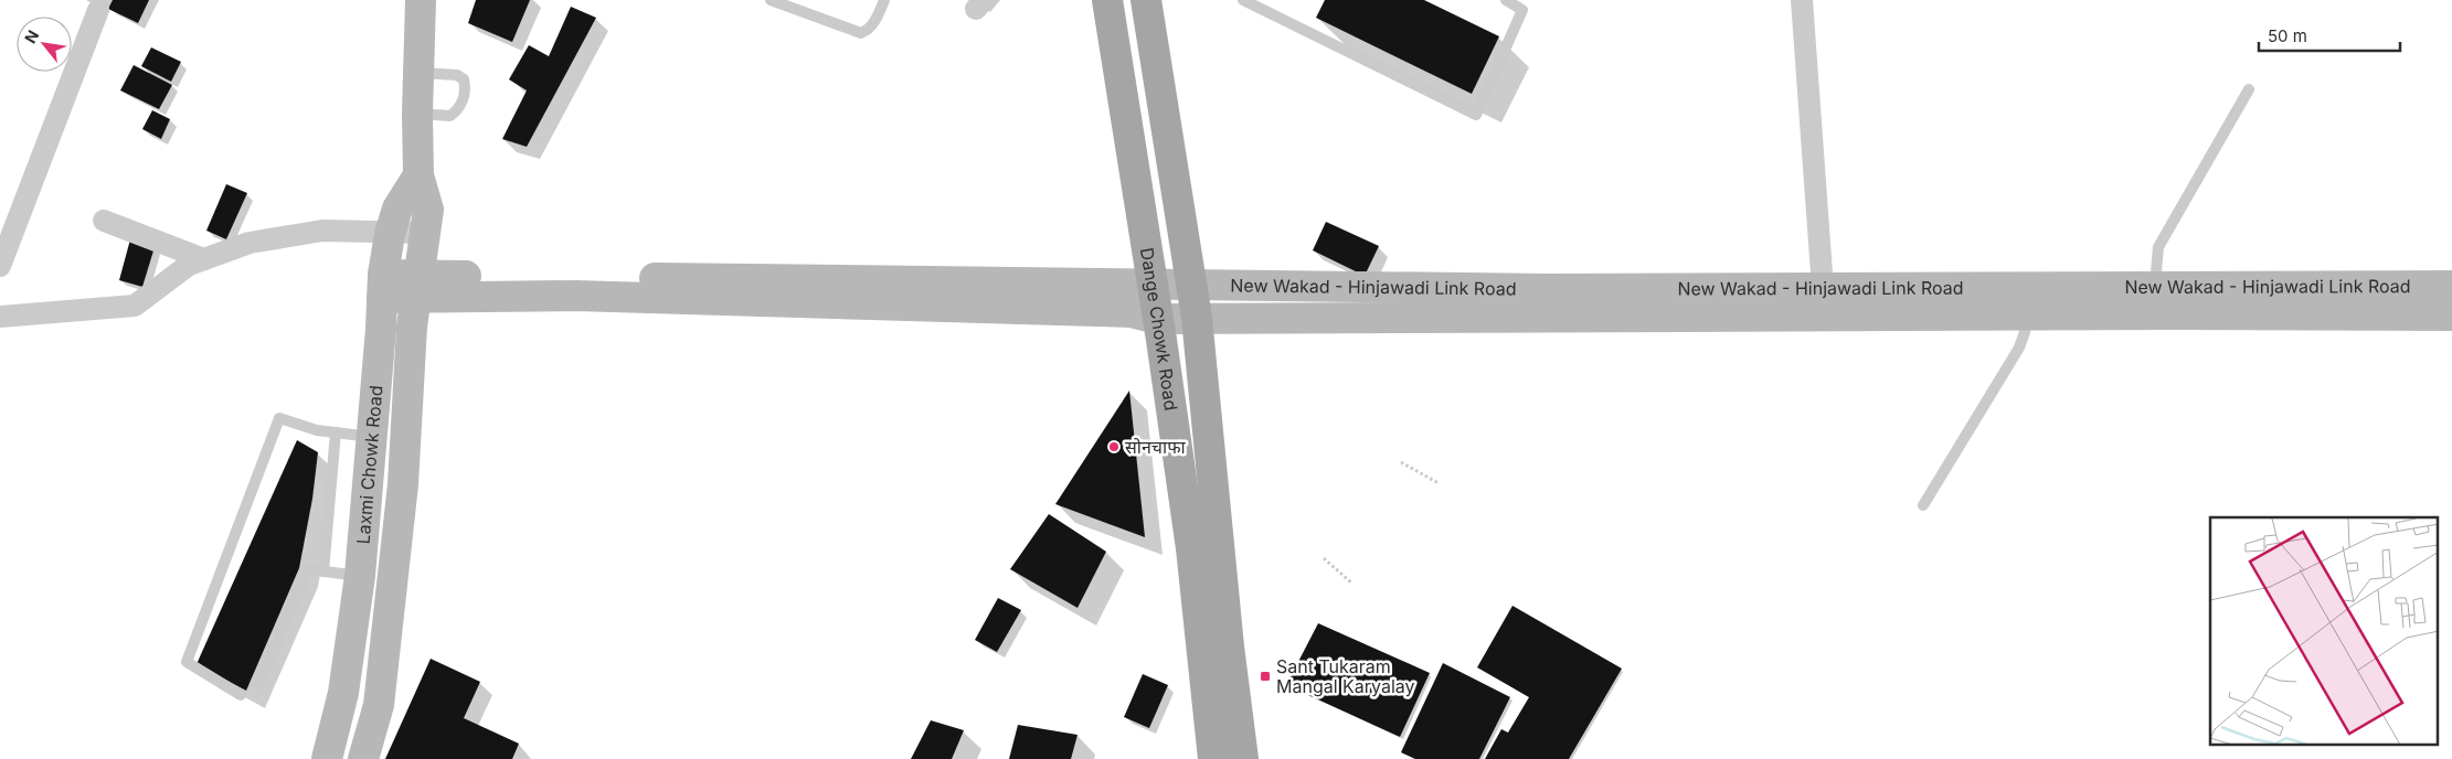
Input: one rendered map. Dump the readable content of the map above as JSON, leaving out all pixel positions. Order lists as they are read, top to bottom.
{
  "streets": {
    "main road": ["New Wakad - Hinjawadi Link Road", "Dange Chowk Road", "Laxmi Chowk Road"]
  },
  "crossings": [
    ["New Wakad - Hinjawadi Link Road", "Dange Chowk Road"],
    ["New Wakad - Hinjawadi Link Road", "Laxmi Chowk Road"]
  ],
  "places": {
    "other": ["सोनचाफा"],
    "transit": ["Sant Tukaram Mangal Karyalay"]
  },
  "scale_bar": "50 m",
  "north": "top left"
}
